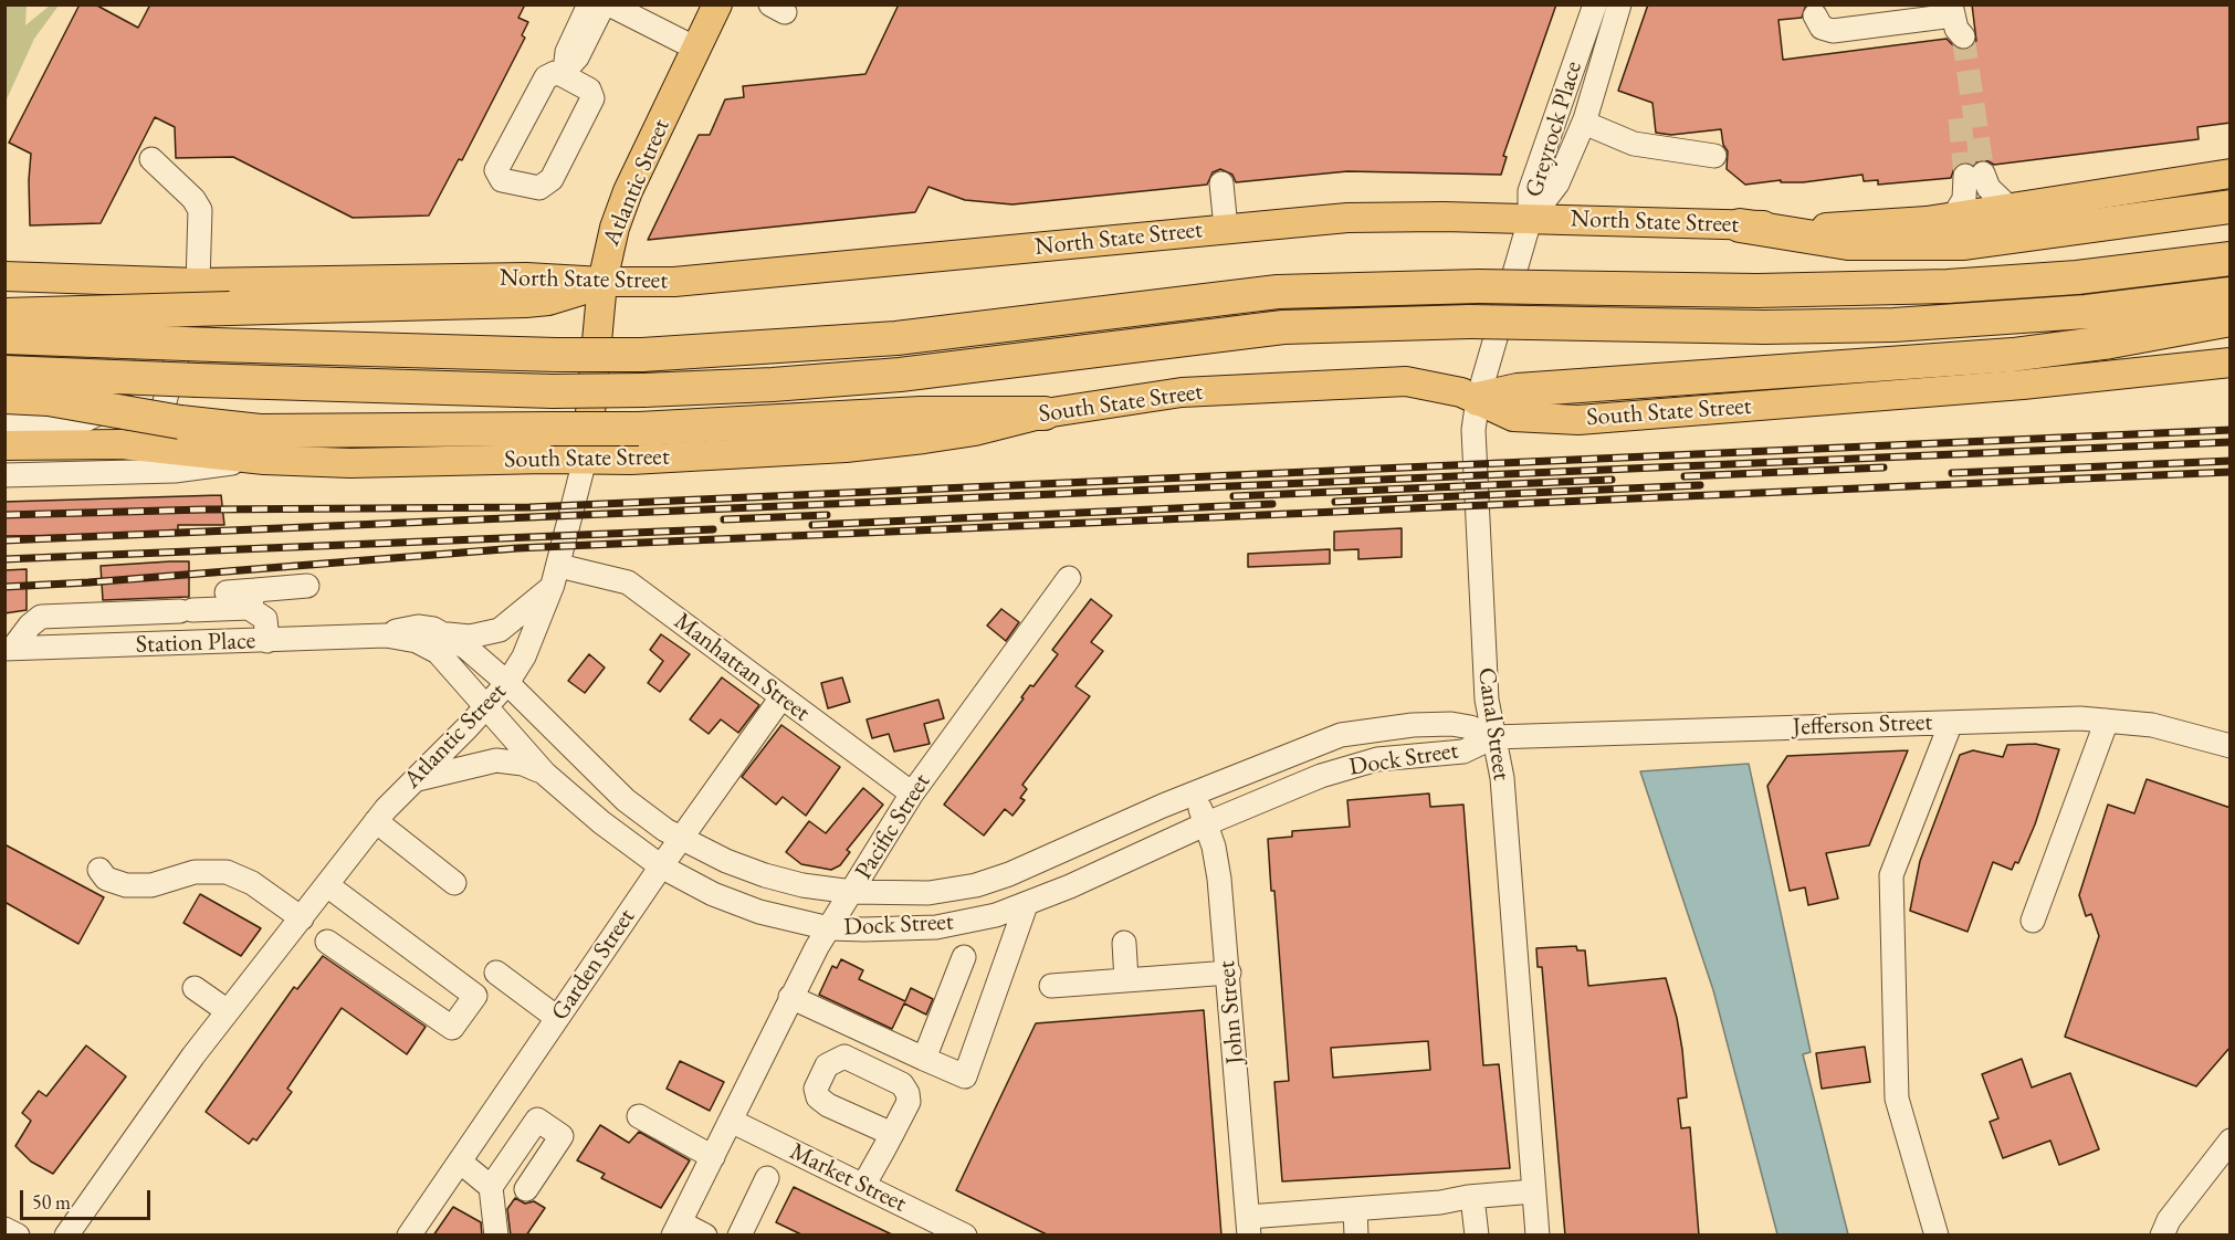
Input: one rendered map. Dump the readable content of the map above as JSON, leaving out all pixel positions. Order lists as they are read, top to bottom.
{
  "streets": {
    "main road": ["Atlantic Street", "North State Street", "South State Street"],
    "street": [
      "Greyrock Place",
      "Station Place",
      "Manhattan Street",
      "Canal Street",
      "Jefferson Street",
      "Dock Street",
      "Pacific Street",
      "Garden Street",
      "John Street",
      "Market Street"
    ]
  },
  "crossings": [
    ["Greyrock Place", "North State Street"],
    ["Greyrock Place", "Canal Street"],
    ["Atlantic Street", "North State Street"],
    ["Atlantic Street", "South State Street"],
    ["Atlantic Street", "Station Place"],
    ["Atlantic Street", "Manhattan Street"],
    ["Atlantic Street", "Dock Street"],
    ["North State Street", "Canal Street"],
    ["South State Street", "Canal Street"],
    ["Station Place", "Dock Street"],
    ["Manhattan Street", "Pacific Street"],
    ["Manhattan Street", "Garden Street"],
    ["Canal Street", "Jefferson Street"],
    ["Canal Street", "Dock Street"],
    ["Jefferson Street", "Dock Street"],
    ["Dock Street", "Pacific Street"],
    ["Dock Street", "Garden Street"],
    ["Dock Street", "John Street"],
    ["Pacific Street", "Market Street"]
  ],
  "scale_bar": "50 m"
}
